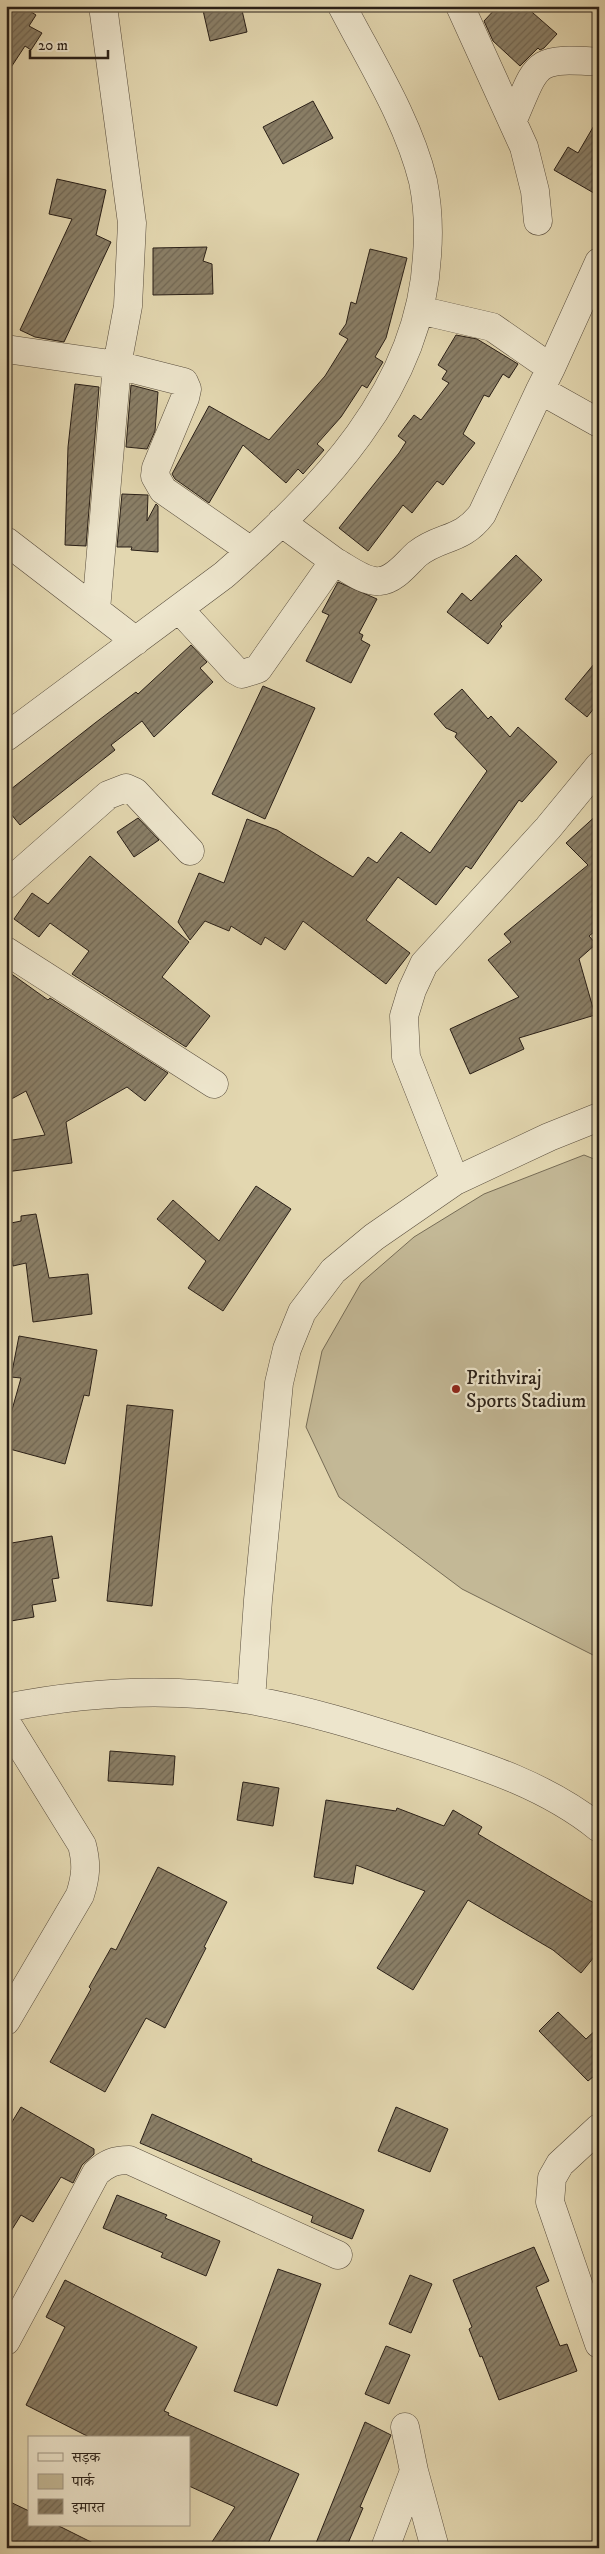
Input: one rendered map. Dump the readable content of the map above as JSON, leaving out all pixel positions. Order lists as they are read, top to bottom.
{
  "places": ["Prithviraj Sports Stadium"],
  "legend": ["सड़क", "पार्क", "इमारत"],
  "scale_bar": "20 m"
}
